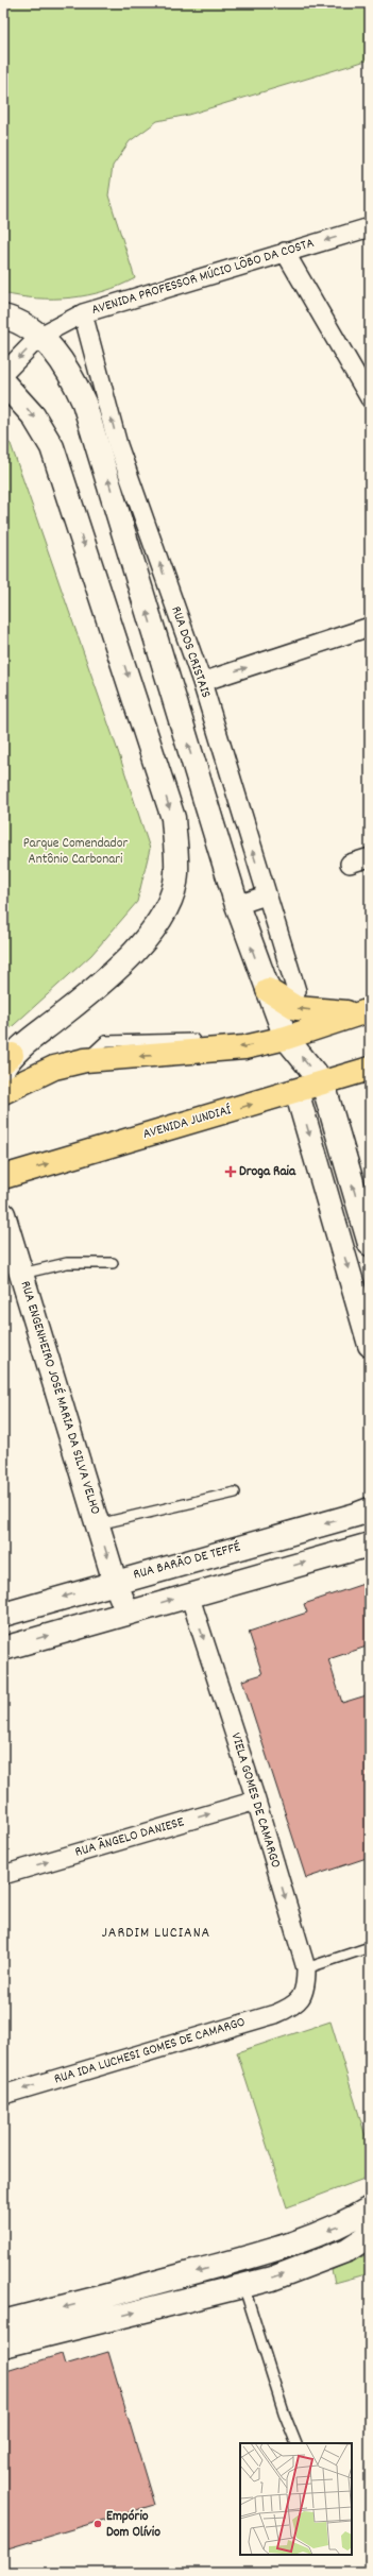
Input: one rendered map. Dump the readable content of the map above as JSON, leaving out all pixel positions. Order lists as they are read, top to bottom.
{
  "streets": {
    "main road": ["AVENIDA JUNDIAÍ", "RUA ENGENHEIRO JOSÉ MARIA DA SILVA VELHO", "RUA BARÃO DE TEFFÉ"],
    "street": [
      "AVENIDA PROFESSOR MÚCIO LÔBO DA COSTA",
      "RUA DOS CRISTAIS",
      "VIELA GOMES DE CAMARGO",
      "RUA ÂNGELO DANIESE",
      "RUA IDA LUCHESI GOMES DE CAMARGO"
    ]
  },
  "crossings": [
    ["AVENIDA PROFESSOR MÚCIO LÔBO DA COSTA", "RUA DOS CRISTAIS"],
    ["RUA ENGENHEIRO JOSÉ MARIA DA SILVA VELHO", "RUA BARÃO DE TEFFÉ"],
    ["VIELA GOMES DE CAMARGO", "RUA ÂNGELO DANIESE"],
    ["VIELA GOMES DE CAMARGO", "RUA IDA LUCHESI GOMES DE CAMARGO"]
  ],
  "one_way": [
    "RUA DOS CRISTAIS",
    "VIELA GOMES DE CAMARGO",
    "RUA ÂNGELO DANIESE",
    "RUA IDA LUCHESI GOMES DE CAMARGO"
  ],
  "districts": ["JARDIM LUCIANA"],
  "parks": ["Parque Comendador Antônio Carbonari"],
  "places": {
    "health": ["Droga Raia"],
    "other": ["Empório Dom Olívio"]
  }
}
